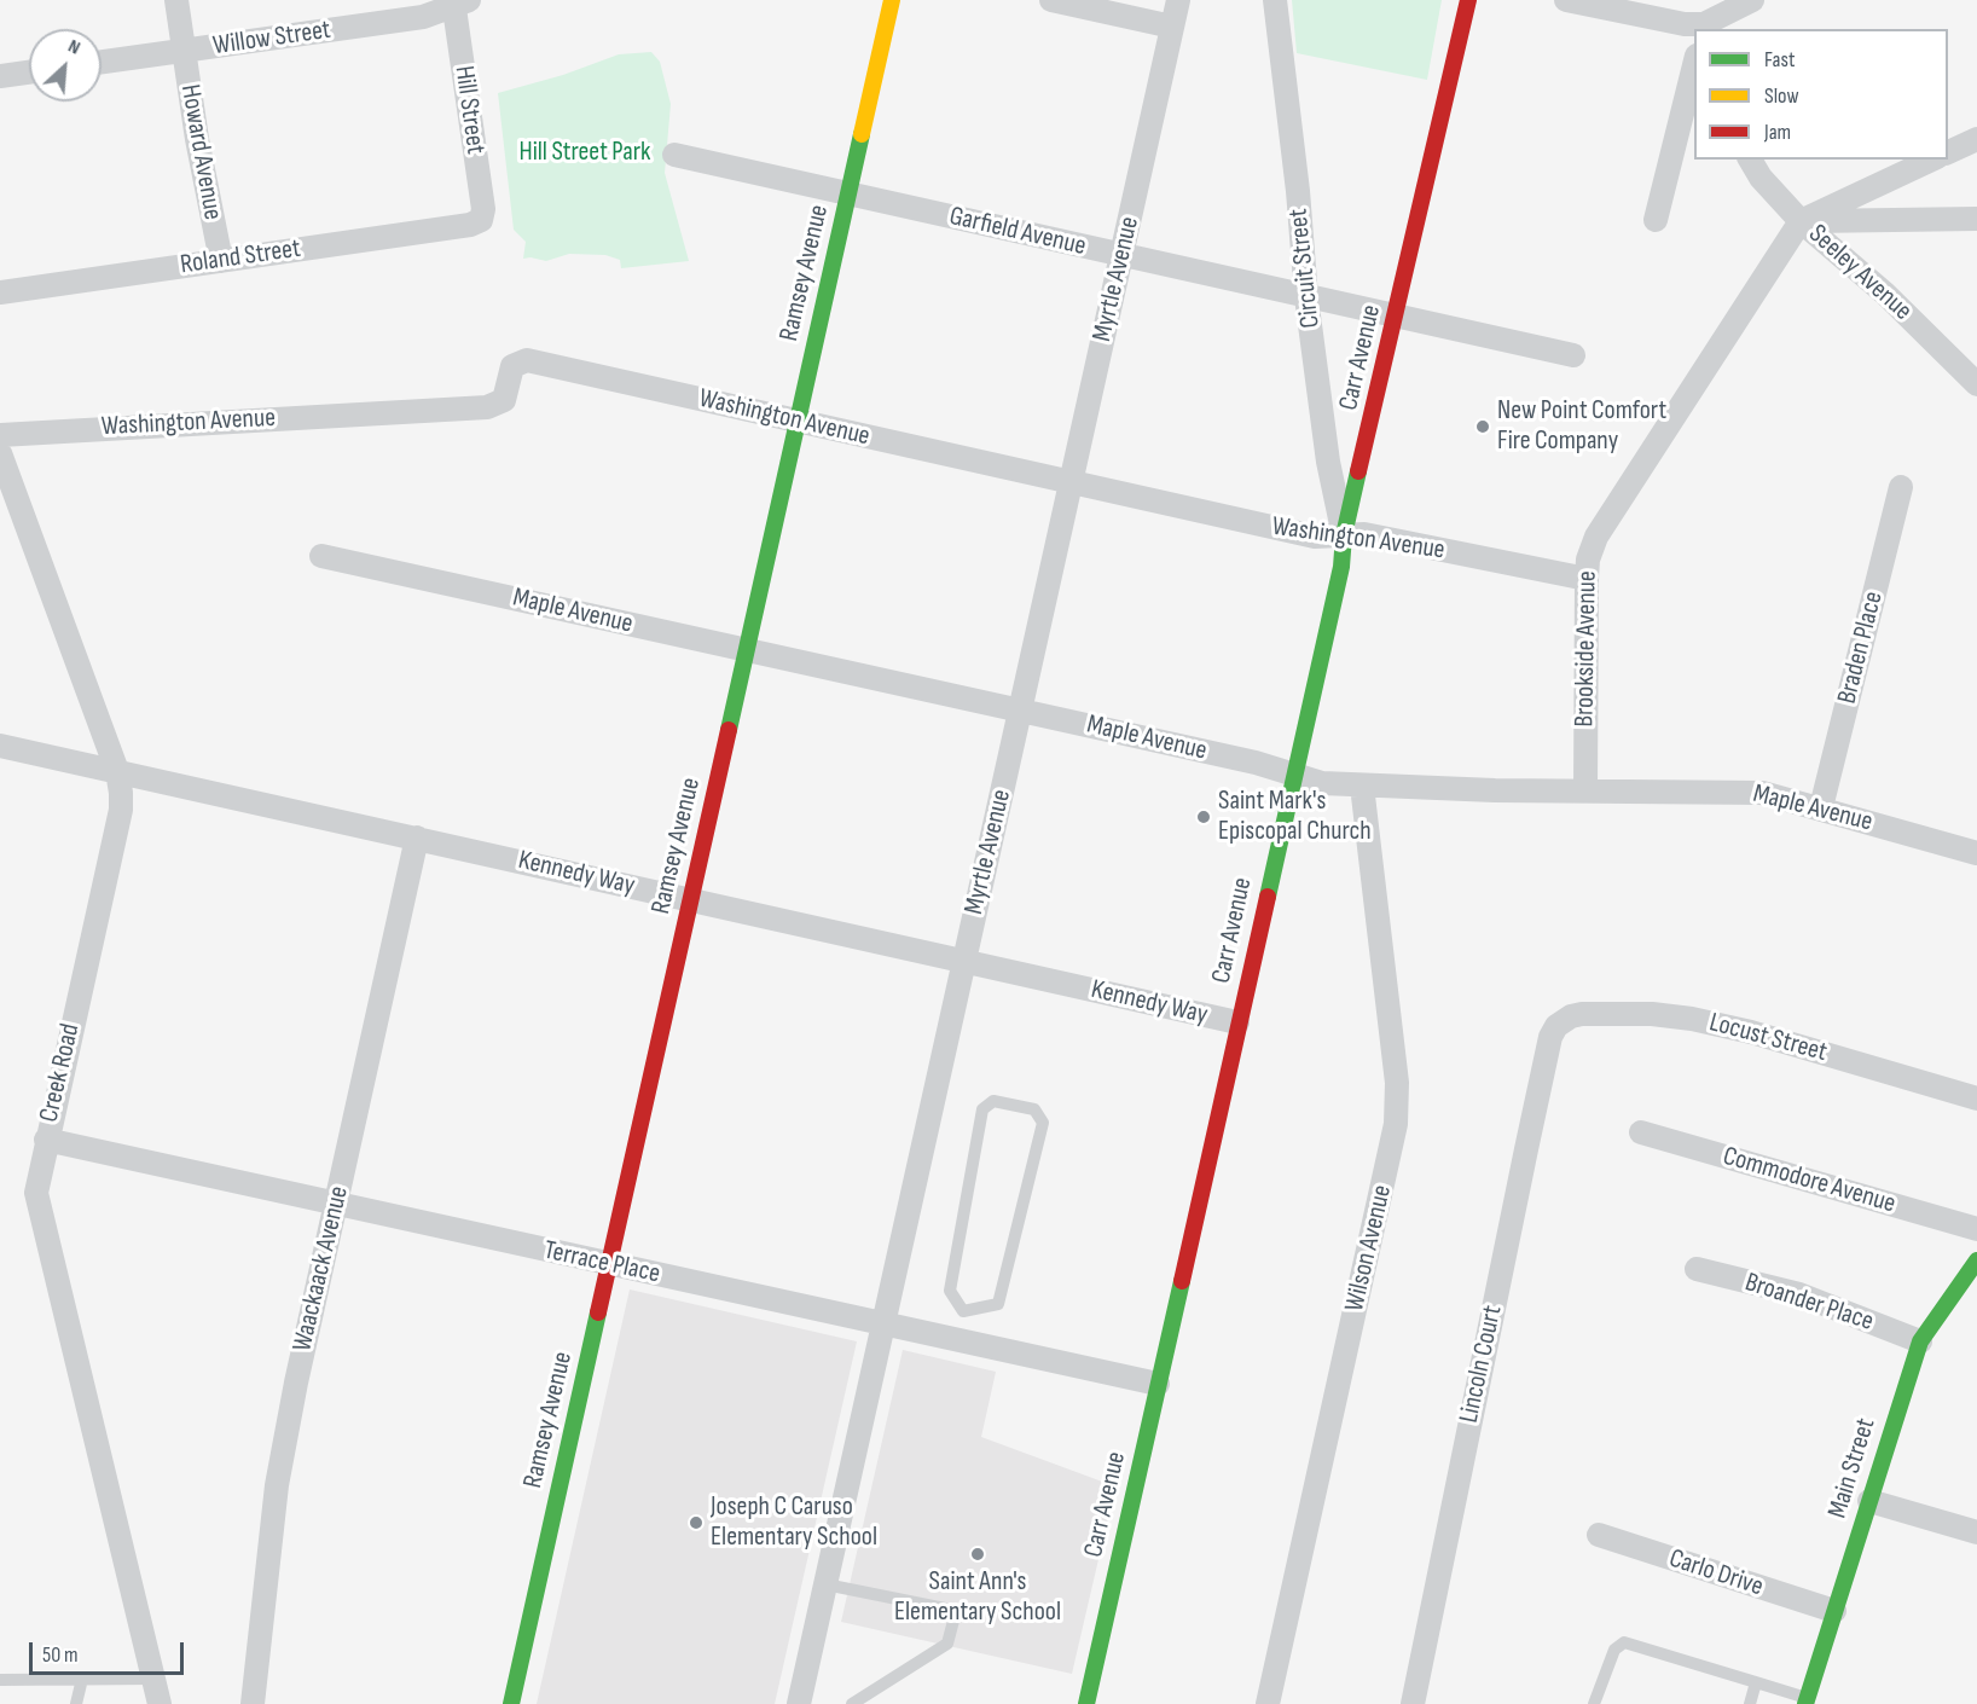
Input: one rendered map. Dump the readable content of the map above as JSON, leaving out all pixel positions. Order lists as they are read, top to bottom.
{
  "streets": {
    "street": [
      "Willow Street",
      "Hill Street",
      "Howard Avenue",
      "Garfield Avenue",
      "Roland Street",
      "Circuit Street",
      "Ramsey Avenue",
      "Seeley Avenue",
      "Myrtle Avenue",
      "Carr Avenue",
      "Washington Avenue",
      "Maple Avenue",
      "Braden Place",
      "Brookside Avenue",
      "Kennedy Way",
      "Locust Street",
      "Creek Road",
      "Commodore Avenue",
      "Wilson Avenue",
      "Terrace Place",
      "Waackaack Avenue",
      "Broander Place",
      "Lincoln Court",
      "Main Street",
      "Carlo Drive"
    ]
  },
  "crossings": [
    ["Willow Street", "Hill Street"],
    ["Willow Street", "Howard Avenue"],
    ["Hill Street", "Roland Street"],
    ["Howard Avenue", "Roland Street"],
    ["Garfield Avenue", "Circuit Street"],
    ["Garfield Avenue", "Ramsey Avenue"],
    ["Garfield Avenue", "Myrtle Avenue"],
    ["Garfield Avenue", "Carr Avenue"],
    ["Circuit Street", "Carr Avenue"],
    ["Circuit Street", "Washington Avenue"],
    ["Ramsey Avenue", "Washington Avenue"],
    ["Ramsey Avenue", "Maple Avenue"],
    ["Ramsey Avenue", "Kennedy Way"],
    ["Ramsey Avenue", "Terrace Place"],
    ["Seeley Avenue", "Brookside Avenue"],
    ["Myrtle Avenue", "Washington Avenue"],
    ["Myrtle Avenue", "Maple Avenue"],
    ["Myrtle Avenue", "Kennedy Way"],
    ["Myrtle Avenue", "Terrace Place"],
    ["Carr Avenue", "Washington Avenue"],
    ["Carr Avenue", "Maple Avenue"],
    ["Carr Avenue", "Kennedy Way"],
    ["Carr Avenue", "Terrace Place"],
    ["Washington Avenue", "Brookside Avenue"],
    ["Maple Avenue", "Braden Place"],
    ["Maple Avenue", "Brookside Avenue"],
    ["Maple Avenue", "Wilson Avenue"],
    ["Kennedy Way", "Creek Road"],
    ["Kennedy Way", "Waackaack Avenue"],
    ["Locust Street", "Lincoln Court"],
    ["Creek Road", "Terrace Place"],
    ["Terrace Place", "Waackaack Avenue"],
    ["Broander Place", "Main Street"],
    ["Main Street", "Carlo Drive"]
  ],
  "parks": ["Hill Street Park"],
  "places": [
    "New Point Comfort Fire Company",
    "Saint Mark's Episcopal Church",
    "Joseph C Caruso Elementary School",
    "Saint Ann's Elementary School"
  ],
  "legend": ["Fast", "Slow", "Jam"],
  "scale_bar": "50 m",
  "north": "top right"
}
